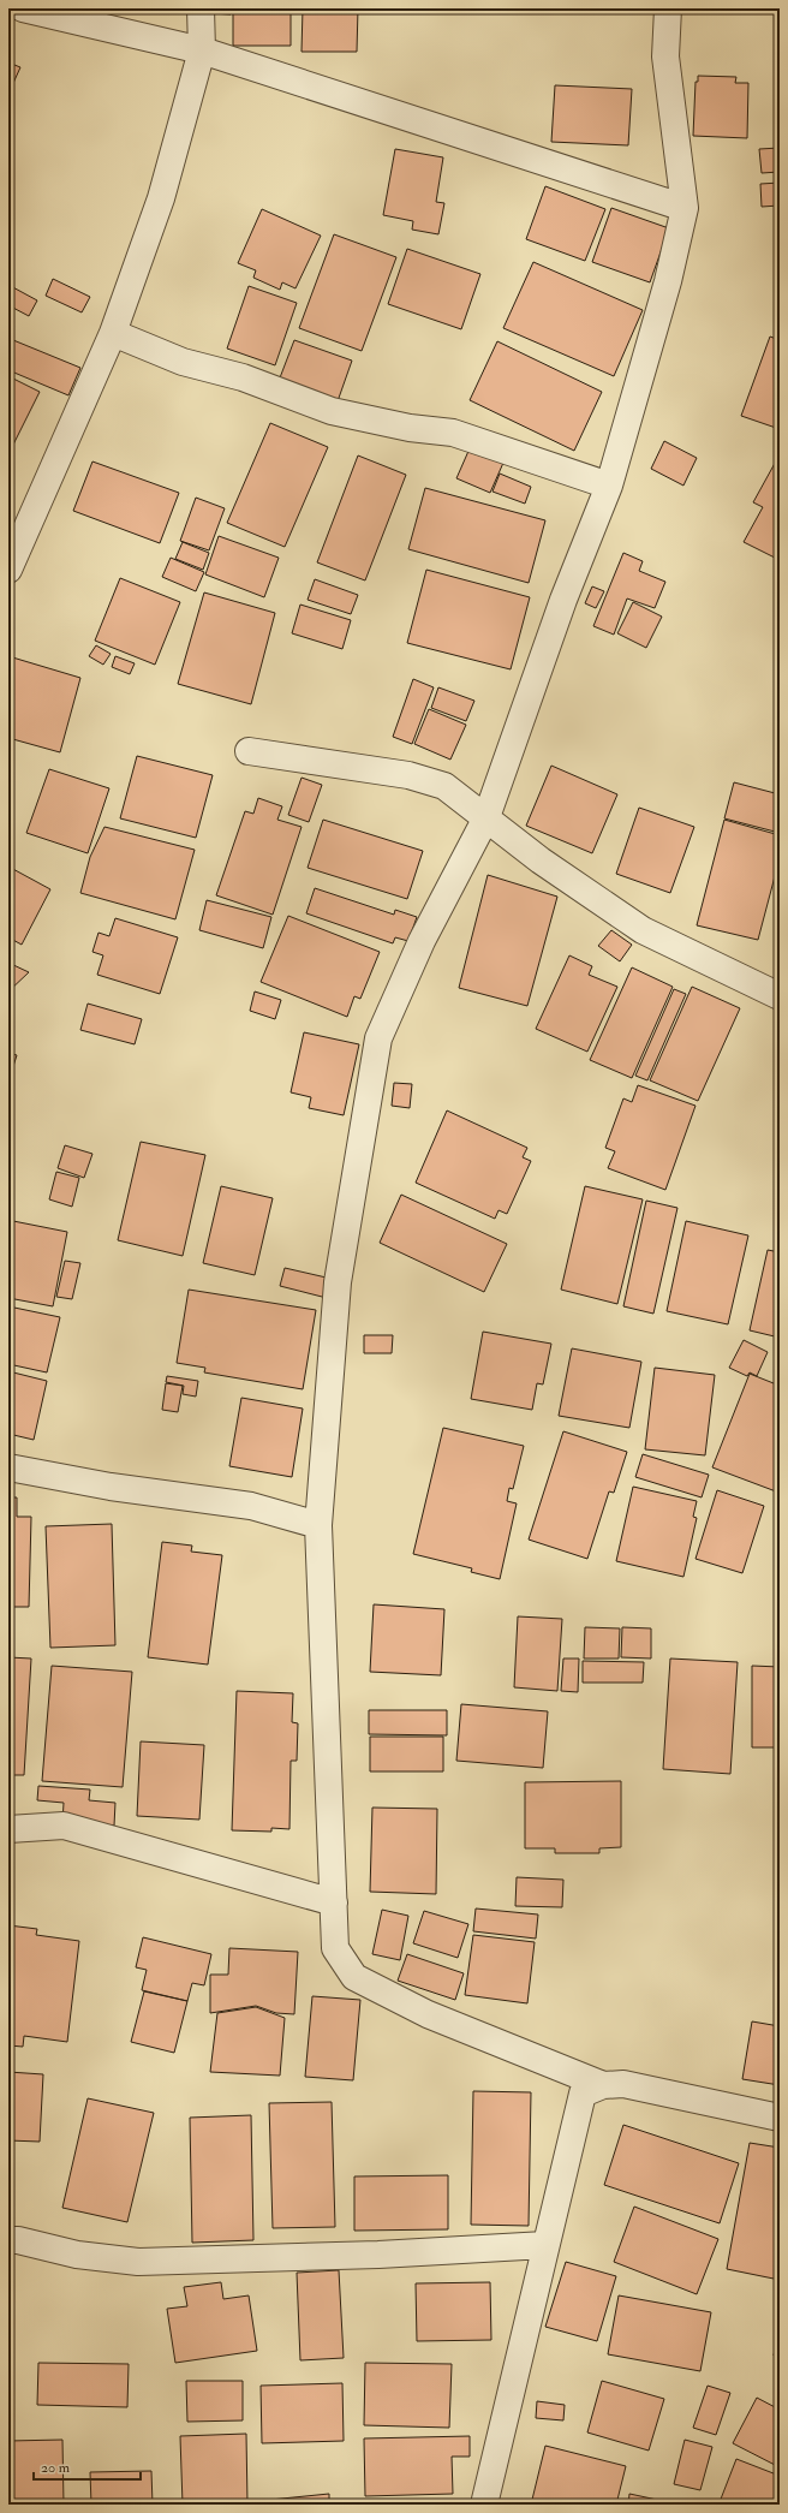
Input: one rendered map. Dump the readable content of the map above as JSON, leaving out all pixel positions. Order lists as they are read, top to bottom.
{
  "scale_bar": "20 m"
}
